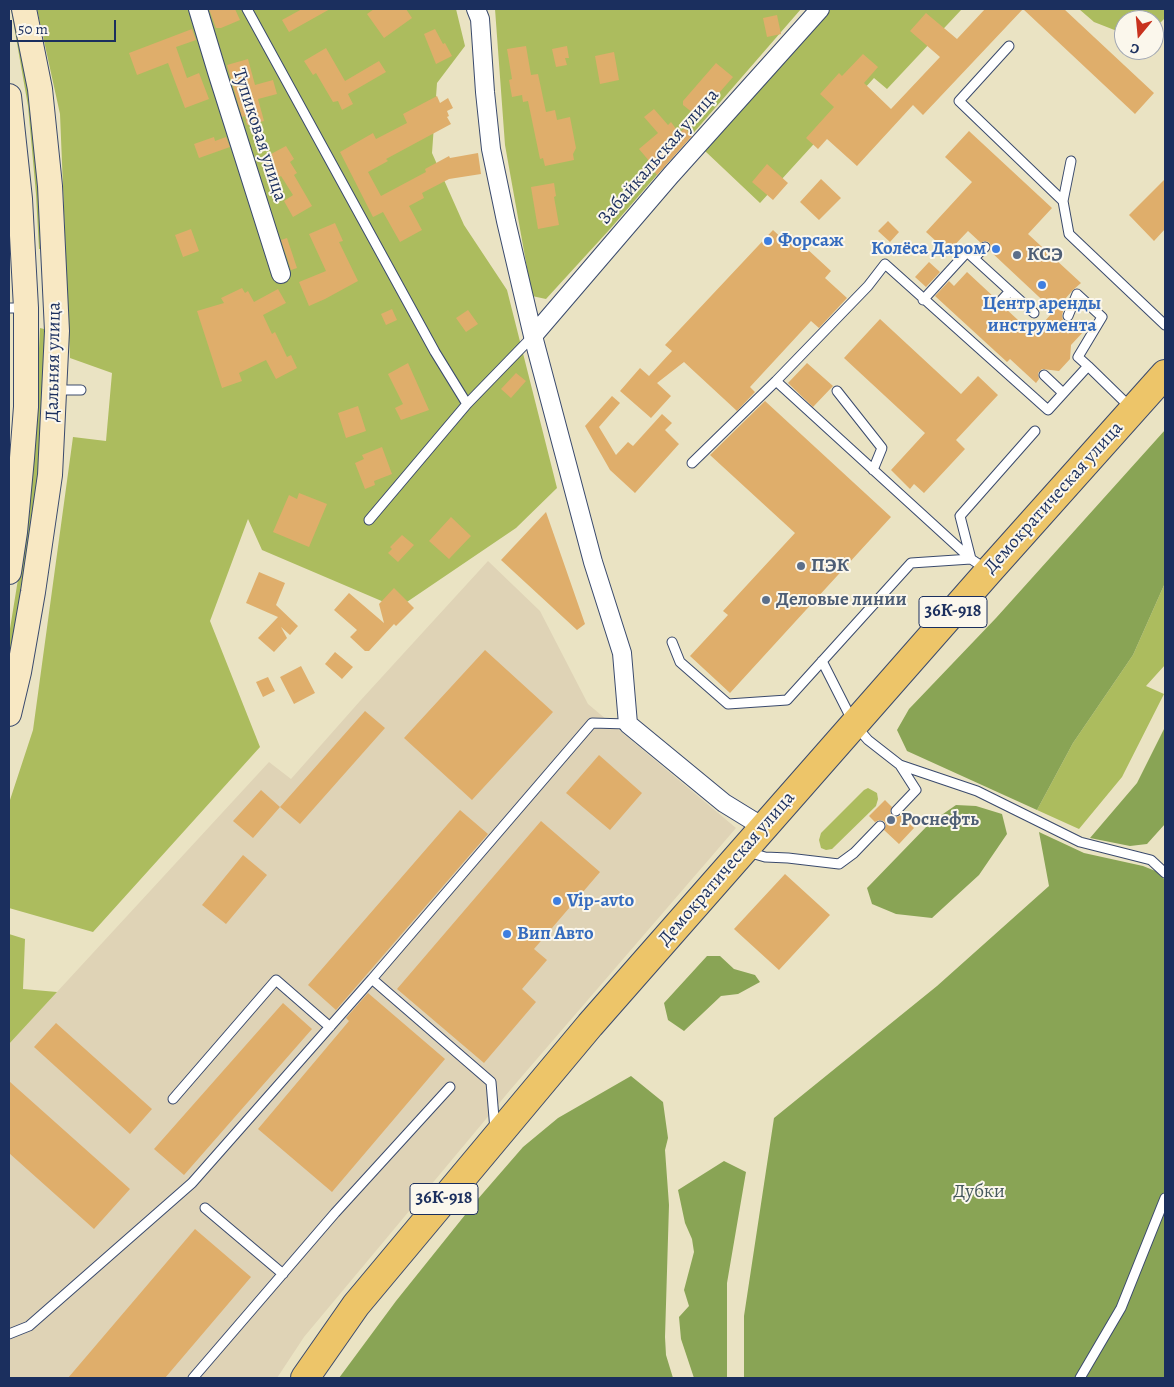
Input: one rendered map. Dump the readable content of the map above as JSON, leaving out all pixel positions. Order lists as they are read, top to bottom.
{
  "streets": {
    "main road": ["Дальняя улица", "Демократическая улица", "36К-918"],
    "street": ["Тупиковая улица", "Забайкальская улица"]
  },
  "parks": ["Дубки"],
  "places": [
    "Форсаж",
    "Колёса Даром",
    "КСЭ",
    "Центр аренды инструмента",
    "ПЭК",
    "Деловые линии",
    "Роснефть",
    "Vip-avto",
    "Вип Авто"
  ],
  "scale_bar": "50 m",
  "north": "bottom"
}
